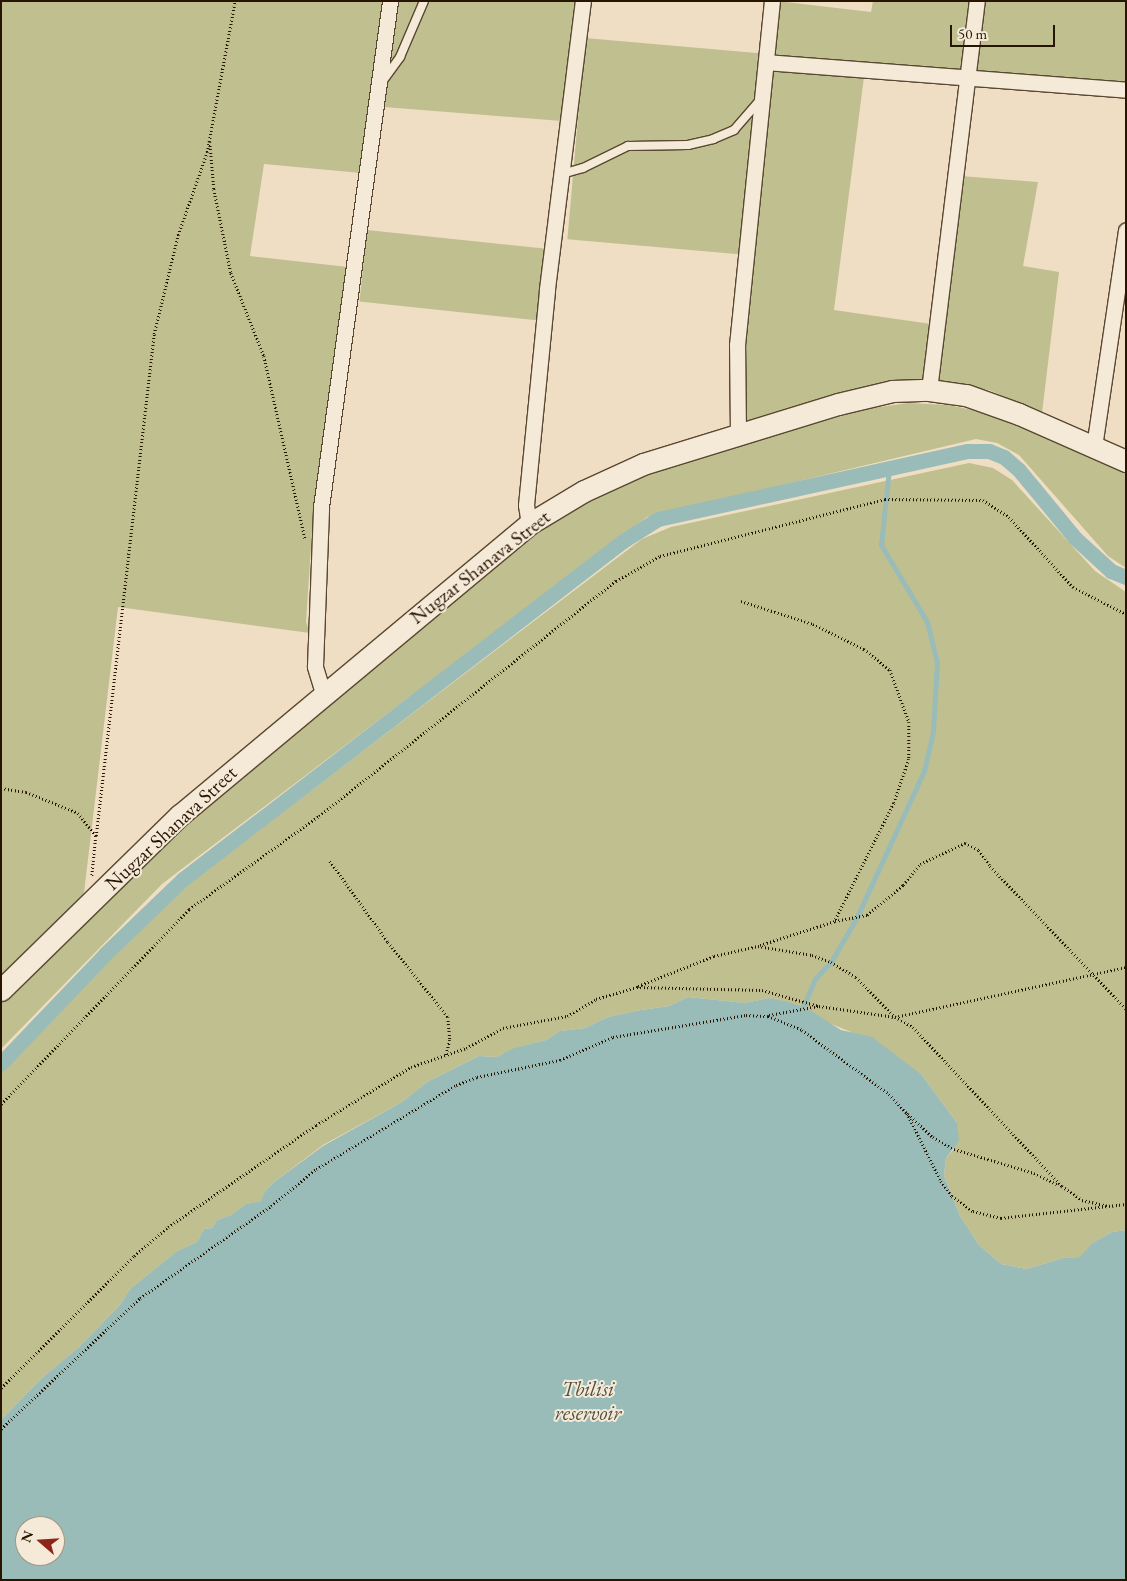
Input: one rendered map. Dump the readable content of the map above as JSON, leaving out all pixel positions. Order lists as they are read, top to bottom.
{
  "streets": {
    "main road": ["Nugzar Shanava Street"]
  },
  "water": ["Tbilisi reservoir"],
  "scale_bar": "50 m",
  "north": "left"
}
